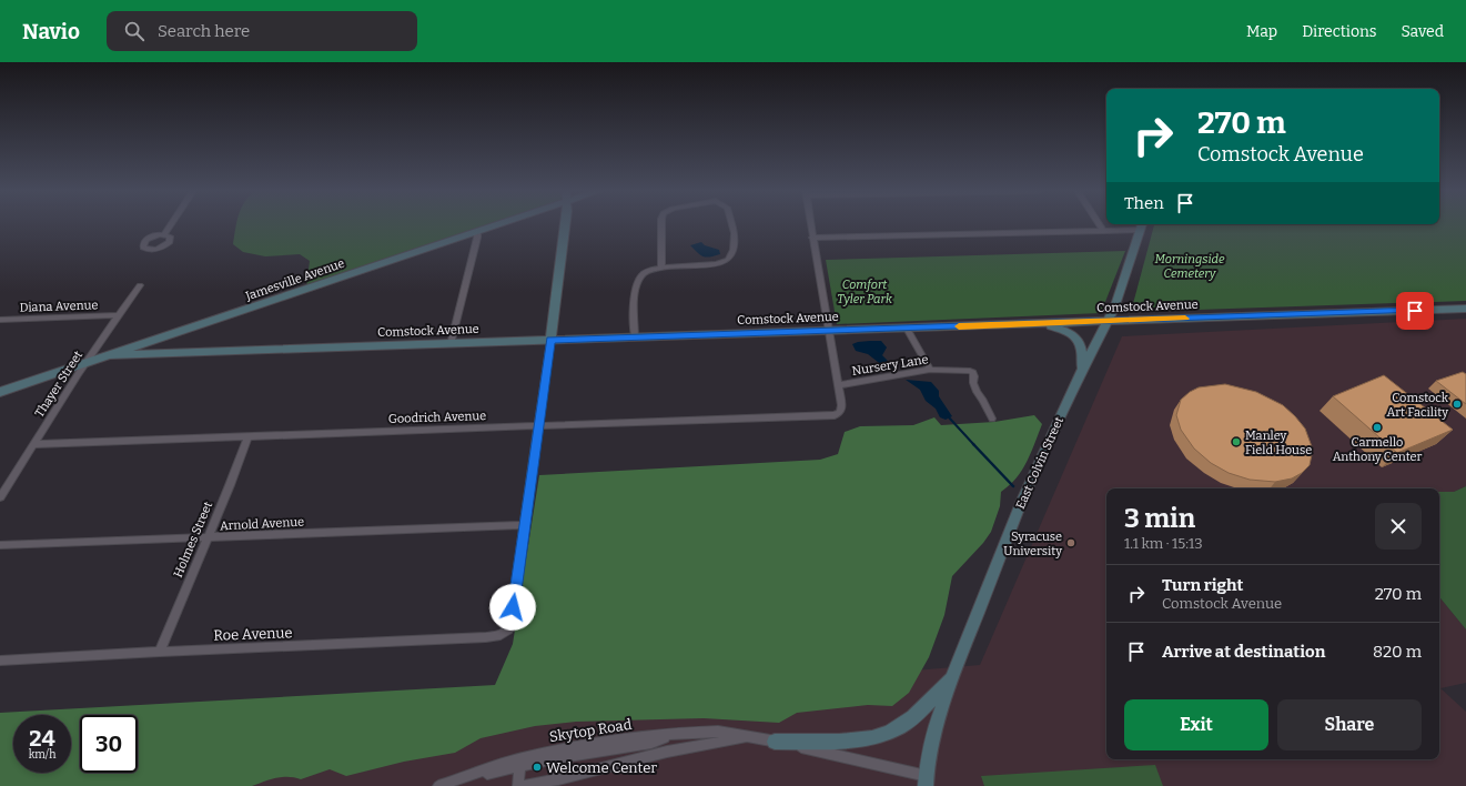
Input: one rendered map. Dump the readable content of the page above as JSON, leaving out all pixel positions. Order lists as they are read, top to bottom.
{
  "streets": {
    "street": [
      "Jamesville Avenue",
      "Diana Avenue",
      "Comstock Avenue",
      "Nursery Lane",
      "Thayer Street",
      "Goodrich Avenue",
      "East Colvin Street",
      "Arnold Avenue",
      "Holmes Street",
      "Roe Avenue"
    ]
  },
  "crossings": [
    ["Jamesville Avenue", "Comstock Avenue"],
    ["Jamesville Avenue", "Thayer Street"],
    ["Diana Avenue", "Thayer Street"],
    ["Comstock Avenue", "East Colvin Street"],
    ["Nursery Lane", "Goodrich Avenue"],
    ["Thayer Street", "Goodrich Avenue"],
    ["Goodrich Avenue", "Holmes Street"],
    ["Arnold Avenue", "Holmes Street"],
    ["Arnold Avenue", "Roe Avenue"],
    ["Holmes Street", "Roe Avenue"]
  ],
  "parks": ["Morningside Cemetery", "Comfort Tyler Park"],
  "places": [
    "Comstock Art Facility",
    "Carmello Anthony Center",
    "Manley Field House",
    "Syracuse University",
    "Welcome Center"
  ],
  "page": {
    "header": "Navio",
    "search": "Search here",
    "nav": ["Map", "Directions", "Saved"],
    "turn": ["270 m", "Comstock Avenue"],
    "then": "Then",
    "heading": ["3 min", "1.1 km · 15:13"],
    "list": [
      {
        "name": "Turn right",
        "note": "Comstock Avenue",
        "value": "270 m"
      },
      {
        "name": "Arrive at destination",
        "value": "820 m"
      }
    ],
    "buttons": ["Exit", "Share"],
    "speed": "24 km/h",
    "limit": "30"
  }
}
